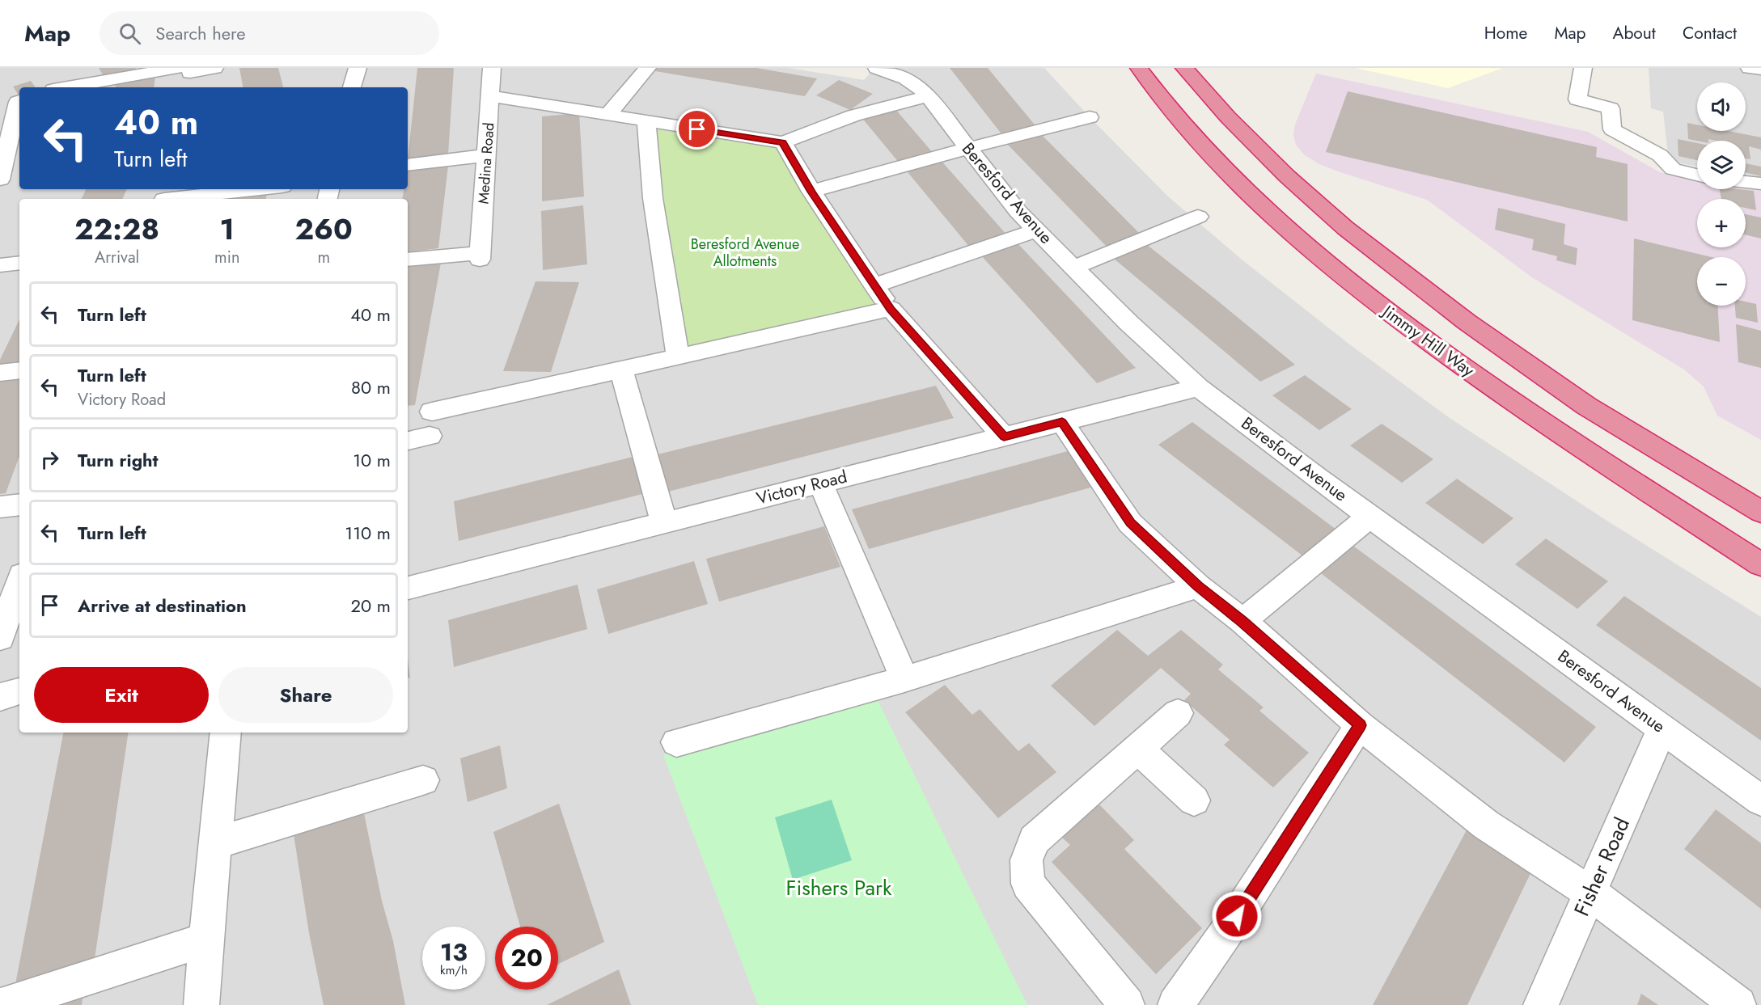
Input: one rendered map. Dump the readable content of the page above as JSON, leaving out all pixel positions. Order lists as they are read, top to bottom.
{
  "streets": {
    "highway": ["Jimmy Hill Way"],
    "street": [
      "Medina Road",
      "Beresford Avenue",
      "Victory Road",
      "Fisher Road"
    ]
  },
  "crossings": [
    ["Beresford Avenue", "Victory Road"],
    ["Beresford Avenue", "Fisher Road"]
  ],
  "parks": ["Beresford Avenue Allotments", "Fishers Park"],
  "page": {
    "header": "Map",
    "search": "Search here",
    "nav": [
      "Home",
      "Map",
      "About",
      "Contact"
    ],
    "map_buttons": ["+", "−"],
    "turn": ["40 m", "Turn left"],
    "eta": [
      "22:28",
      "Arrival",
      "1",
      "min",
      "260",
      "m"
    ],
    "list": [
      {
        "name": "Turn left",
        "value": "40 m"
      },
      {
        "name": "Turn left",
        "note": "Victory Road",
        "value": "80 m"
      },
      {
        "name": "Turn right",
        "value": "10 m"
      },
      {
        "name": "Turn left",
        "value": "110 m"
      },
      {
        "name": "Arrive at destination",
        "value": "20 m"
      }
    ],
    "buttons": ["Exit", "Share"],
    "speed": "13 km/h",
    "limit": "20"
  }
}
